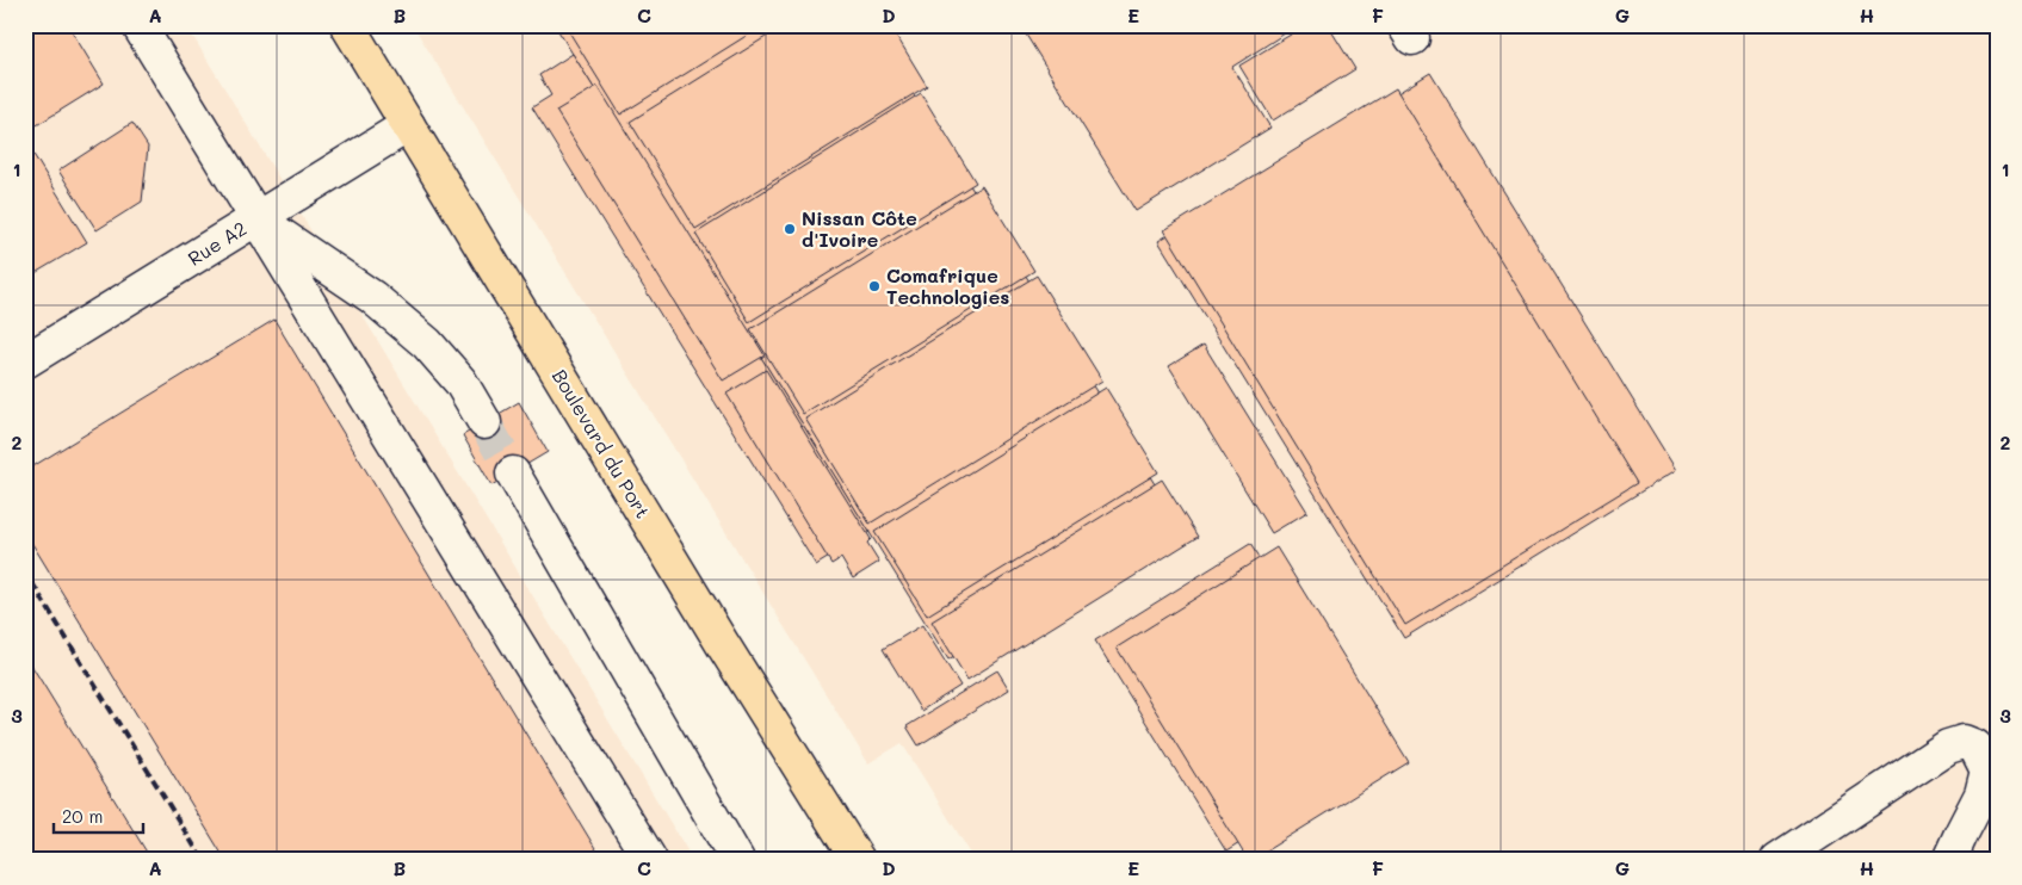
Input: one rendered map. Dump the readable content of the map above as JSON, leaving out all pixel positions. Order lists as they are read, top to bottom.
{
  "streets": {
    "main road": ["Boulevard du Port"],
    "street": ["Rue A2"]
  },
  "crossings": [
    ["Rue A2", "Boulevard du Port"]
  ],
  "places": ["Nissan Côte d'Ivoire", "Comafrique Technologies"],
  "scale_bar": "20 m",
  "grid": {
    "columns": [
      "A",
      "B",
      "C",
      "D",
      "E",
      "F",
      "G",
      "H"
    ],
    "rows": ["1", "2", "3"]
  }
}
